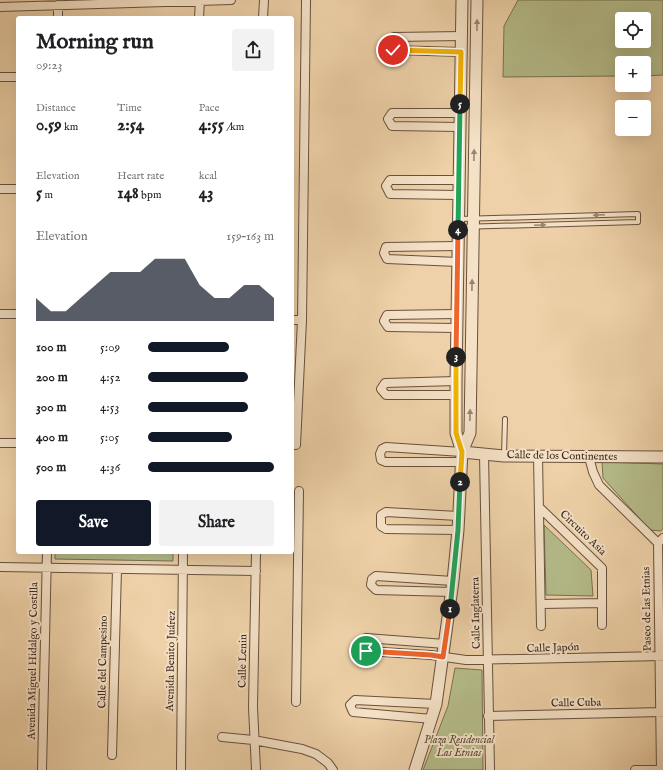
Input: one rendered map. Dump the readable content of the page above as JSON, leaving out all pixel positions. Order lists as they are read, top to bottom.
{
  "streets": {
    "street": [
      "Calle de los Continentes",
      "Circuito Asia",
      "Paseo de las Etnias",
      "Calle Inglaterra",
      "Calle Japón",
      "Avenida Miguel Hidalgo y Costilla",
      "Avenida Benito Juárez",
      "Calle Lenin",
      "Calle del Campesino",
      "Calle Cuba"
    ]
  },
  "crossings": [
    ["Calle de los Continentes", "Paseo de las Etnias"],
    ["Calle de los Continentes", "Calle Inglaterra"],
    ["Paseo de las Etnias", "Calle Japón"],
    ["Paseo de las Etnias", "Calle Cuba"],
    ["Calle Inglaterra", "Calle Japón"],
    ["Calle Inglaterra", "Calle Cuba"]
  ],
  "parks": ["Plaza Residencial Las Etnias"],
  "page": {
    "map_buttons": ["+", "−"],
    "heading": ["Morning run", "09:23"],
    "stats": [
      ["Distance", "0.59 km"],
      ["Time", "2:54"],
      ["Pace", "4:55 /km"],
      ["Elevation", "5 m"],
      ["Heart rate", "148 bpm"],
      ["kcal", "43"]
    ],
    "pins": [
      "5",
      "4",
      "3",
      "2",
      "1"
    ],
    "chart": ["Elevation", "159–163 m"],
    "list": [
      {
        "name": "100 m",
        "note": "5:09"
      },
      {
        "name": "200 m",
        "note": "4:52"
      },
      {
        "name": "300 m",
        "note": "4:53"
      },
      {
        "name": "400 m",
        "note": "5:05"
      },
      {
        "name": "500 m",
        "note": "4:36"
      }
    ],
    "buttons": ["Save", "Share"]
  }
}
